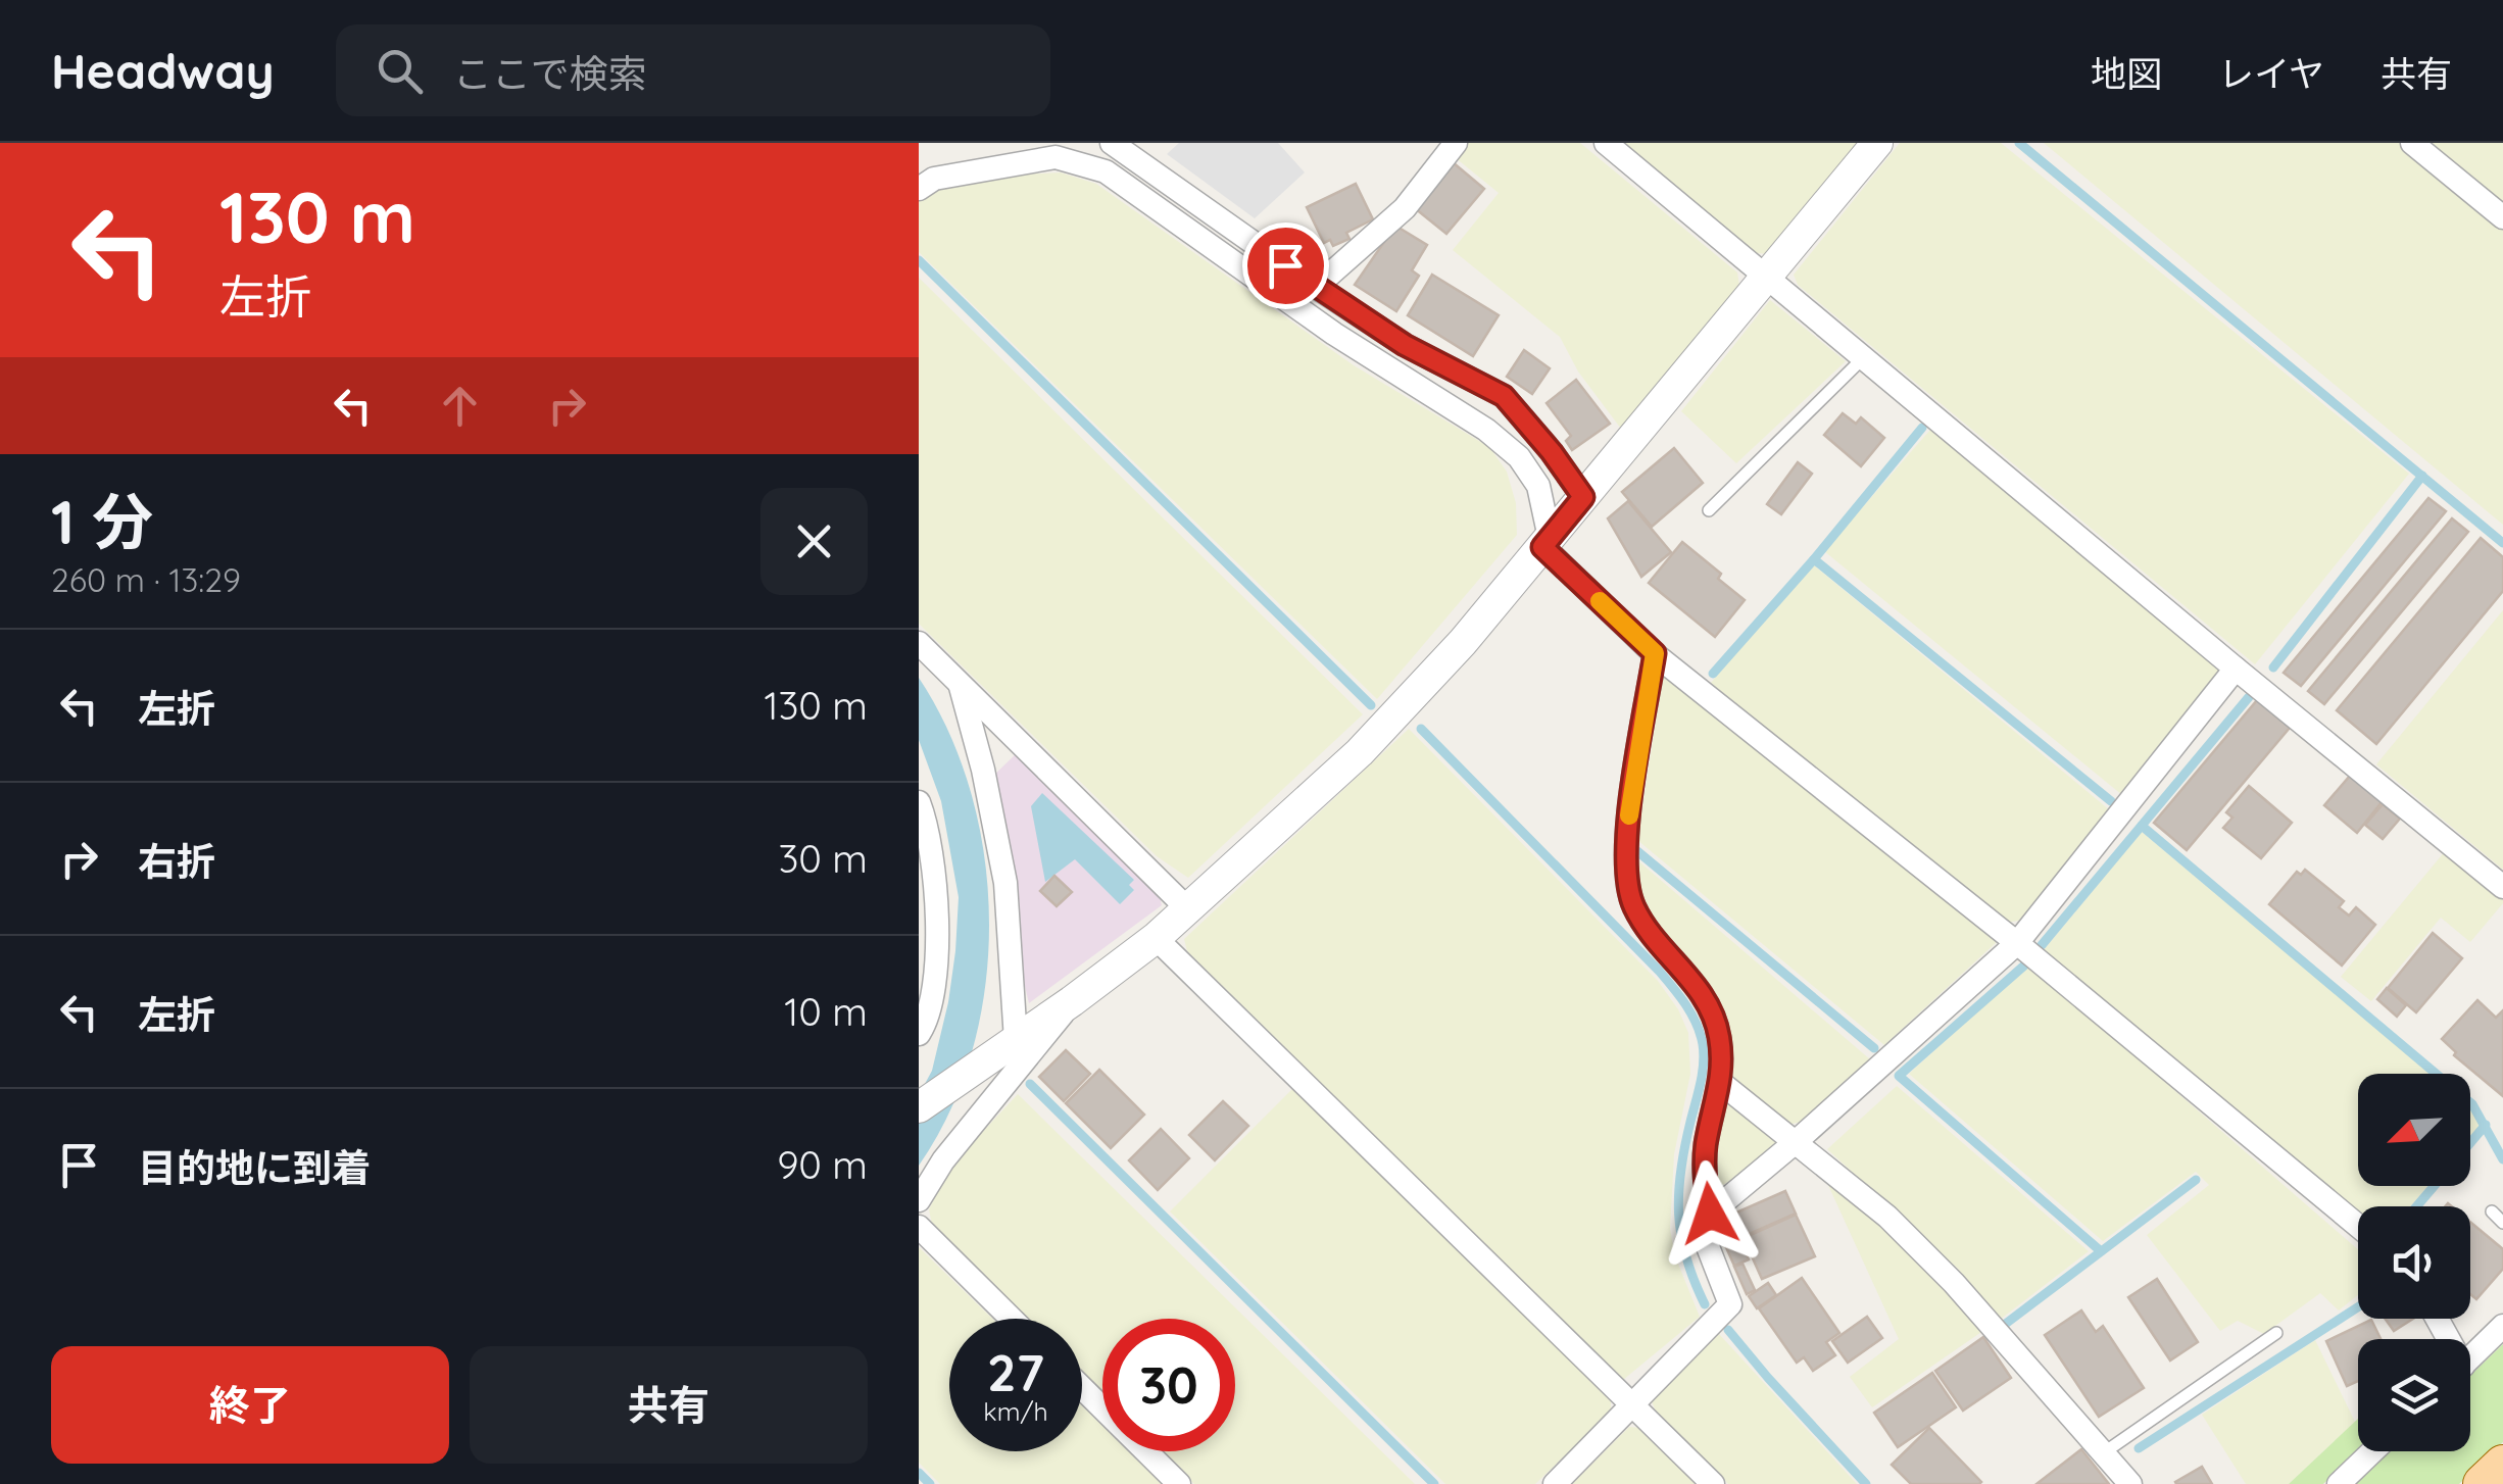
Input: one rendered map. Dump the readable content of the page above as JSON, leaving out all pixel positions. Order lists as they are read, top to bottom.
{
  "north": "bottom left",
  "page": {
    "header": "Headway",
    "search": "ここで検索",
    "nav": ["地図", "レイヤ", "共有"],
    "turn": ["130 m", "左折"],
    "heading": ["1 分", "260 m · 13:29"],
    "list": [
      {
        "name": "左折",
        "value": "130 m"
      },
      {
        "name": "右折",
        "value": "30 m"
      },
      {
        "name": "左折",
        "value": "10 m"
      },
      {
        "name": "目的地に到着",
        "value": "90 m"
      }
    ],
    "speed": "27 km/h",
    "limit": "30",
    "buttons": ["終了", "共有"]
  }
}
